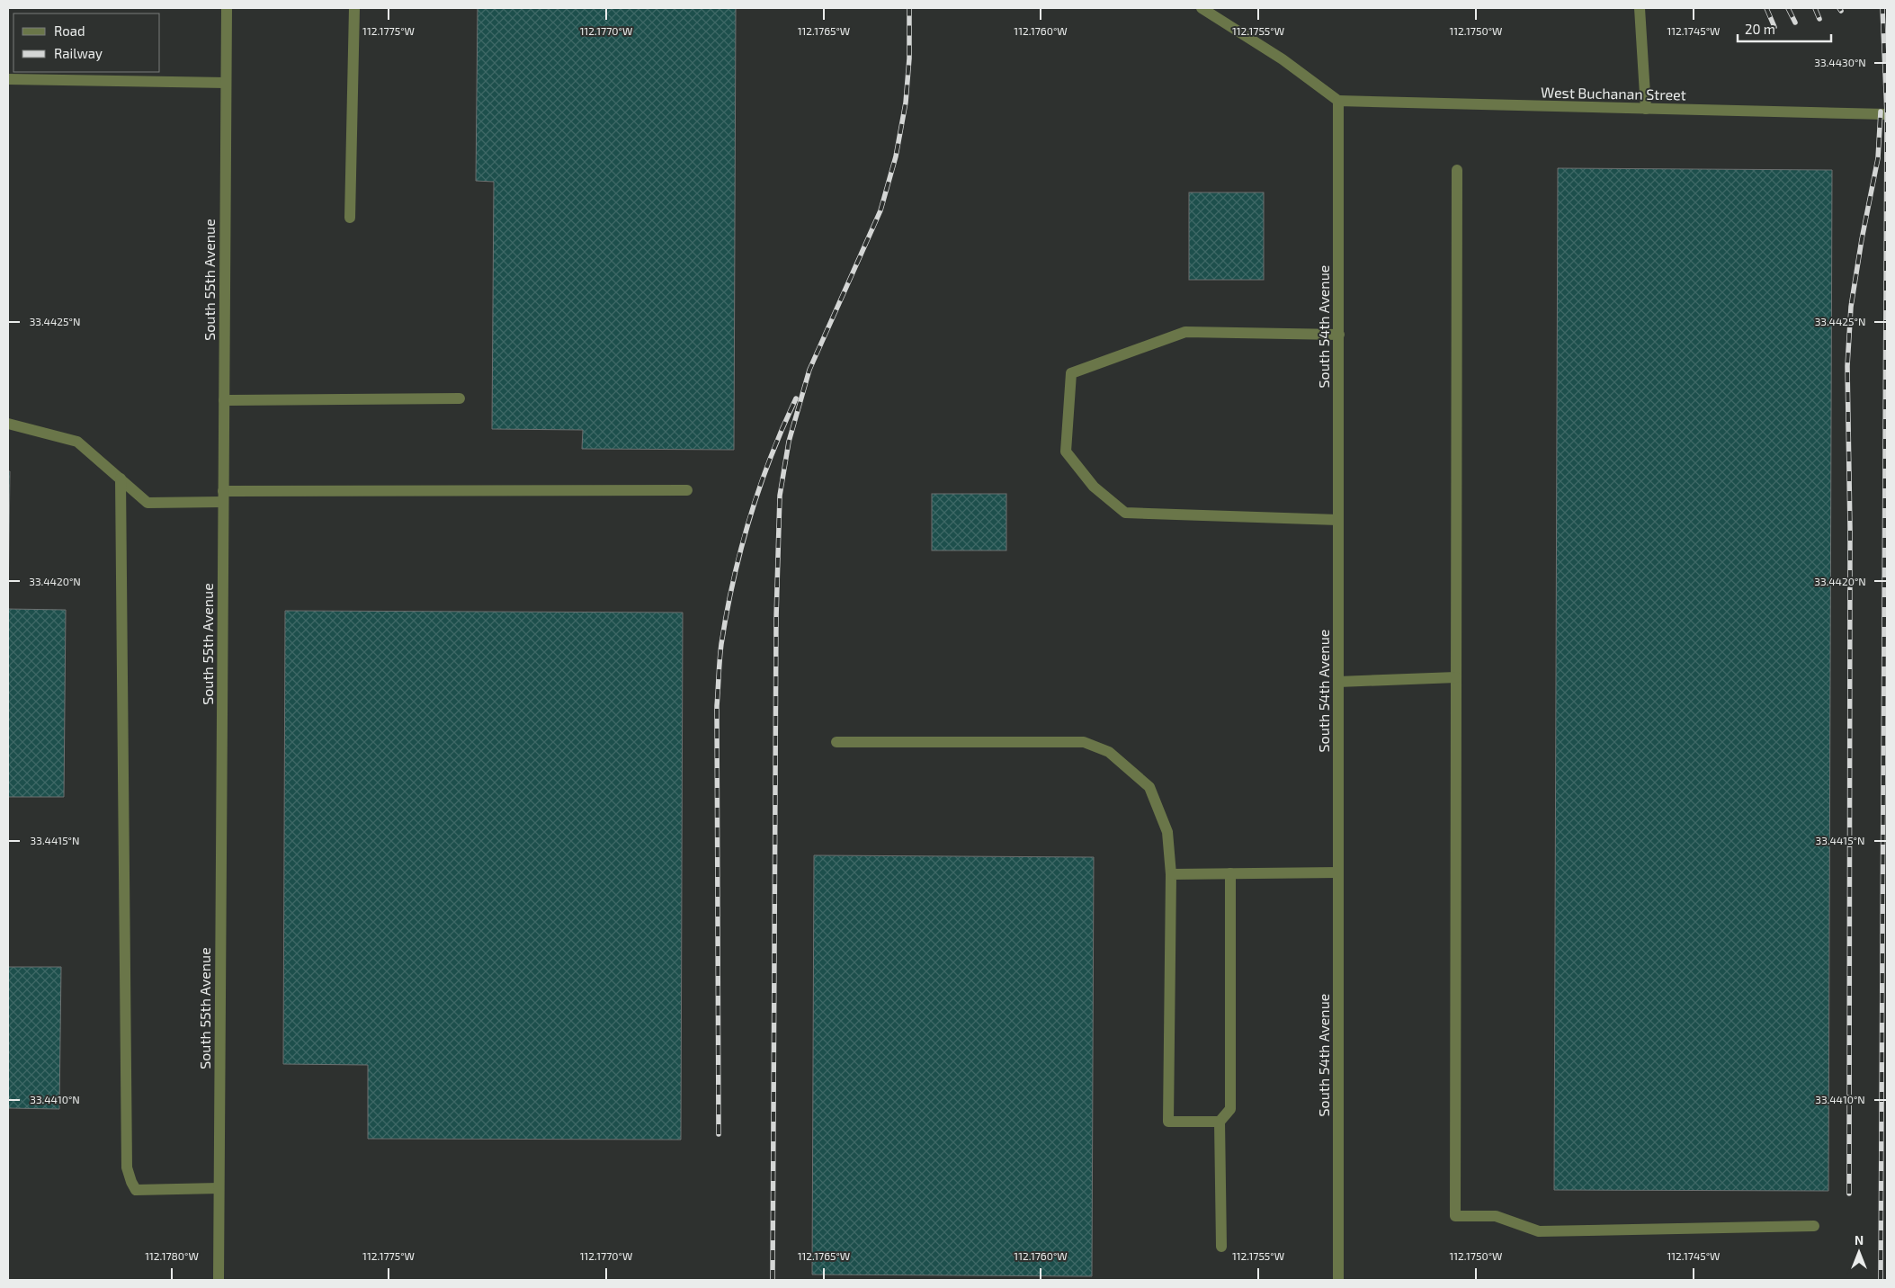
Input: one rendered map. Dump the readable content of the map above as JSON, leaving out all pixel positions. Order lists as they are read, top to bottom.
{
  "streets": {
    "street": ["West Buchanan Street", "South 55th Avenue", "South 54th Avenue"]
  },
  "crossings": [
    ["West Buchanan Street", "South 54th Avenue"]
  ],
  "legend": ["Road", "Railway"],
  "scale_bar": "20 m",
  "north": "top",
  "coordinates": [
    "112.1775°W",
    "112.1770°W",
    "112.1765°W",
    "112.1760°W",
    "112.1755°W",
    "112.1750°W",
    "112.1745°W",
    "33.4430°N",
    "33.4425°N",
    "33.4420°N",
    "33.4415°N",
    "33.4410°N",
    "112.1780°W"
  ]
}
